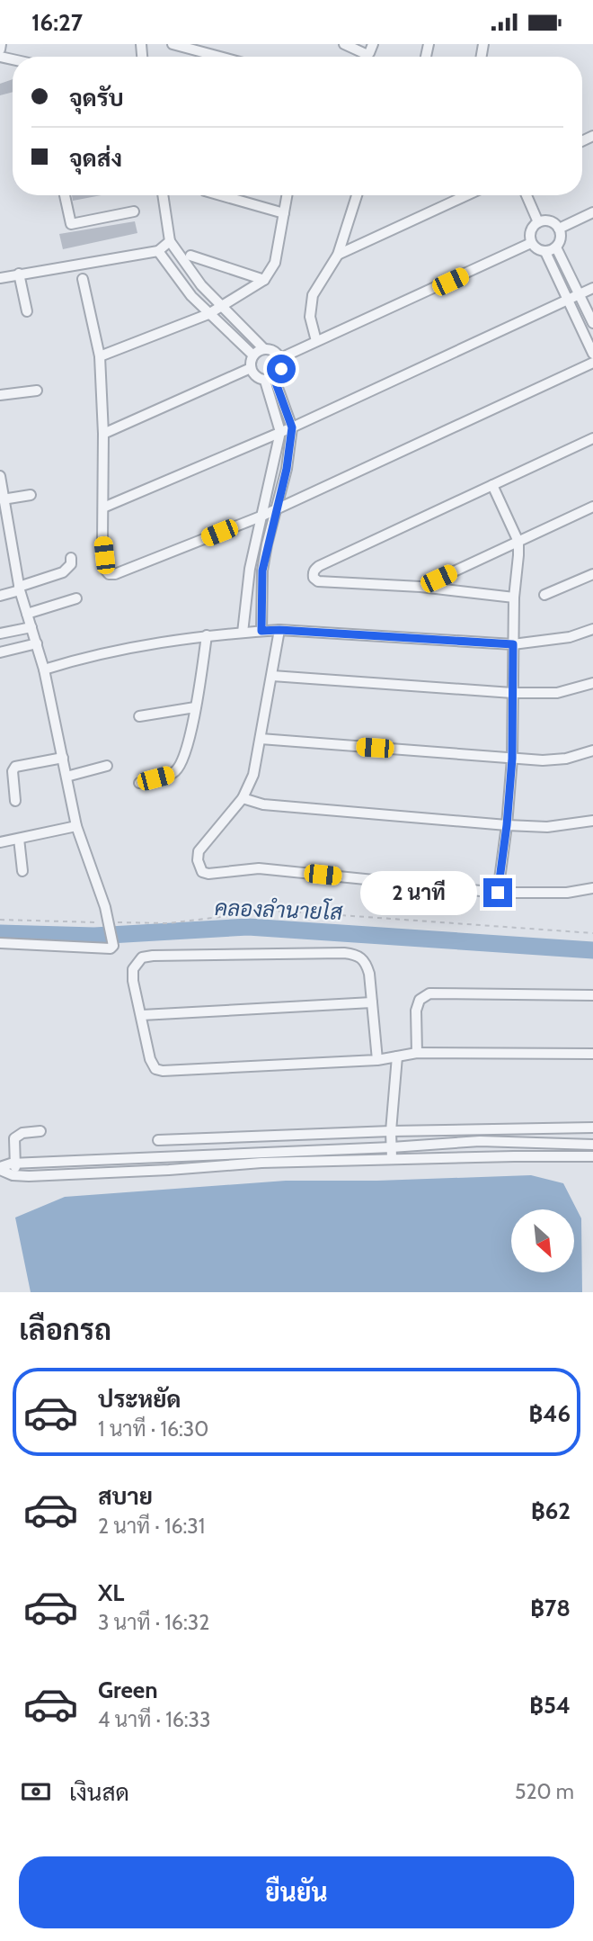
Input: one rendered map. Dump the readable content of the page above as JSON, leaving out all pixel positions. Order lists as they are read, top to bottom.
{
  "water": ["คลองลำนายโส"],
  "north": "bottom right",
  "page": {
    "status": "16:27",
    "banner": ["จุดรับ", "จุดส่ง"],
    "bubble": "2 นาที",
    "heading": "เลือกรถ",
    "list": [
      {
        "name": "ประหยัด",
        "note": "1 นาที · 16:30",
        "value": "฿46"
      },
      {
        "name": "สบาย",
        "note": "2 นาที · 16:31",
        "value": "฿62"
      },
      {
        "name": "XL",
        "note": "3 นาที · 16:32",
        "value": "฿78"
      },
      {
        "name": "Green",
        "note": "4 นาที · 16:33",
        "value": "฿54"
      }
    ],
    "pay": ["เงินสด", "520 m"],
    "buttons": "ยืนยัน"
  }
}
